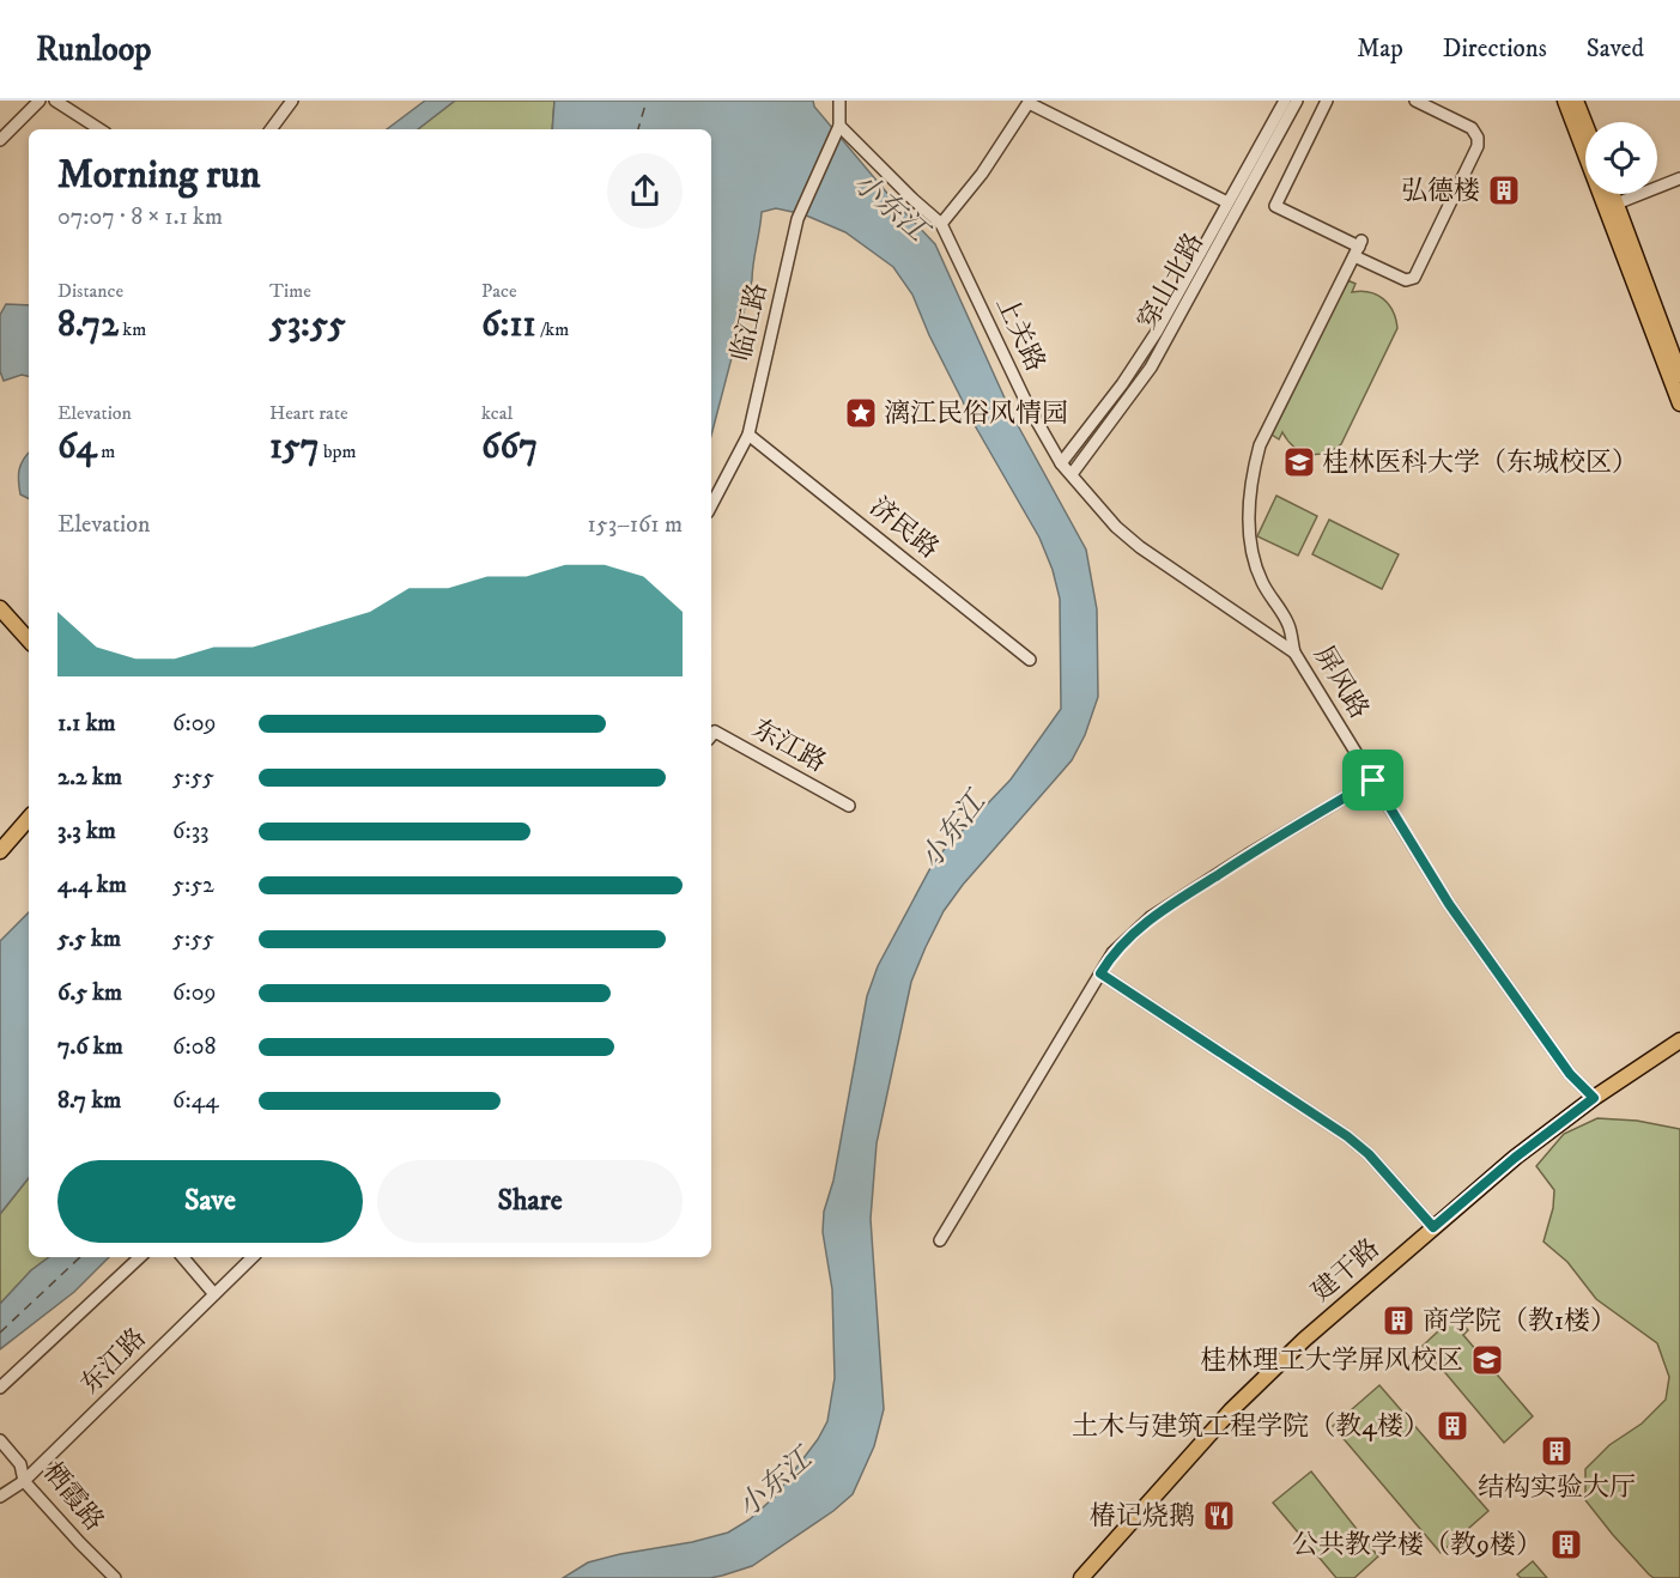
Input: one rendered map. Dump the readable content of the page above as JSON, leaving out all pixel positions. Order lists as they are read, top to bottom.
{
  "streets": {
    "main road": ["建干路"],
    "street": [
      "穿山北路",
      "临江路",
      "上关路",
      "济民路",
      "屏风路",
      "东江路",
      "栖霞路"
    ]
  },
  "crossings": [
    ["穿山北路", "上关路"],
    ["临江路", "上关路"],
    ["临江路", "济民路"],
    ["上关路", "屏风路"],
    ["屏风路", "建干路"],
    ["东江路", "栖霞路"]
  ],
  "water": ["小东江"],
  "places": {
    "building": [
      "弘德楼",
      "商学院（教1楼）",
      "土木与建筑工程学院（教4楼）",
      "结构实验大厅",
      "公共教学楼（教9楼）"
    ],
    "place": ["漓江民俗风情园"],
    "school or university": ["桂林医科大学（东城校区）", "桂林理工大学屏风校区"],
    "restaurant": ["椿记烧鹅"]
  },
  "page": {
    "header": "Runloop",
    "nav": ["Map", "Directions", "Saved"],
    "heading": ["Morning run", "07:07 · 8 × 1.1 km"],
    "stats": [
      ["Distance", "8.72 km"],
      ["Time", "53:55"],
      ["Pace", "6:11 /km"],
      ["Elevation", "64 m"],
      ["Heart rate", "157 bpm"],
      ["kcal", "667"]
    ],
    "chart": ["Elevation", "153–161 m"],
    "list": [
      {
        "name": "1.1 km",
        "note": "6:09"
      },
      {
        "name": "2.2 km",
        "note": "5:55"
      },
      {
        "name": "3.3 km",
        "note": "6:33"
      },
      {
        "name": "4.4 km",
        "note": "5:52"
      },
      {
        "name": "5.5 km",
        "note": "5:55"
      },
      {
        "name": "6.5 km",
        "note": "6:09"
      },
      {
        "name": "7.6 km",
        "note": "6:08"
      },
      {
        "name": "8.7 km",
        "note": "6:44"
      }
    ],
    "buttons": ["Save", "Share"]
  }
}
